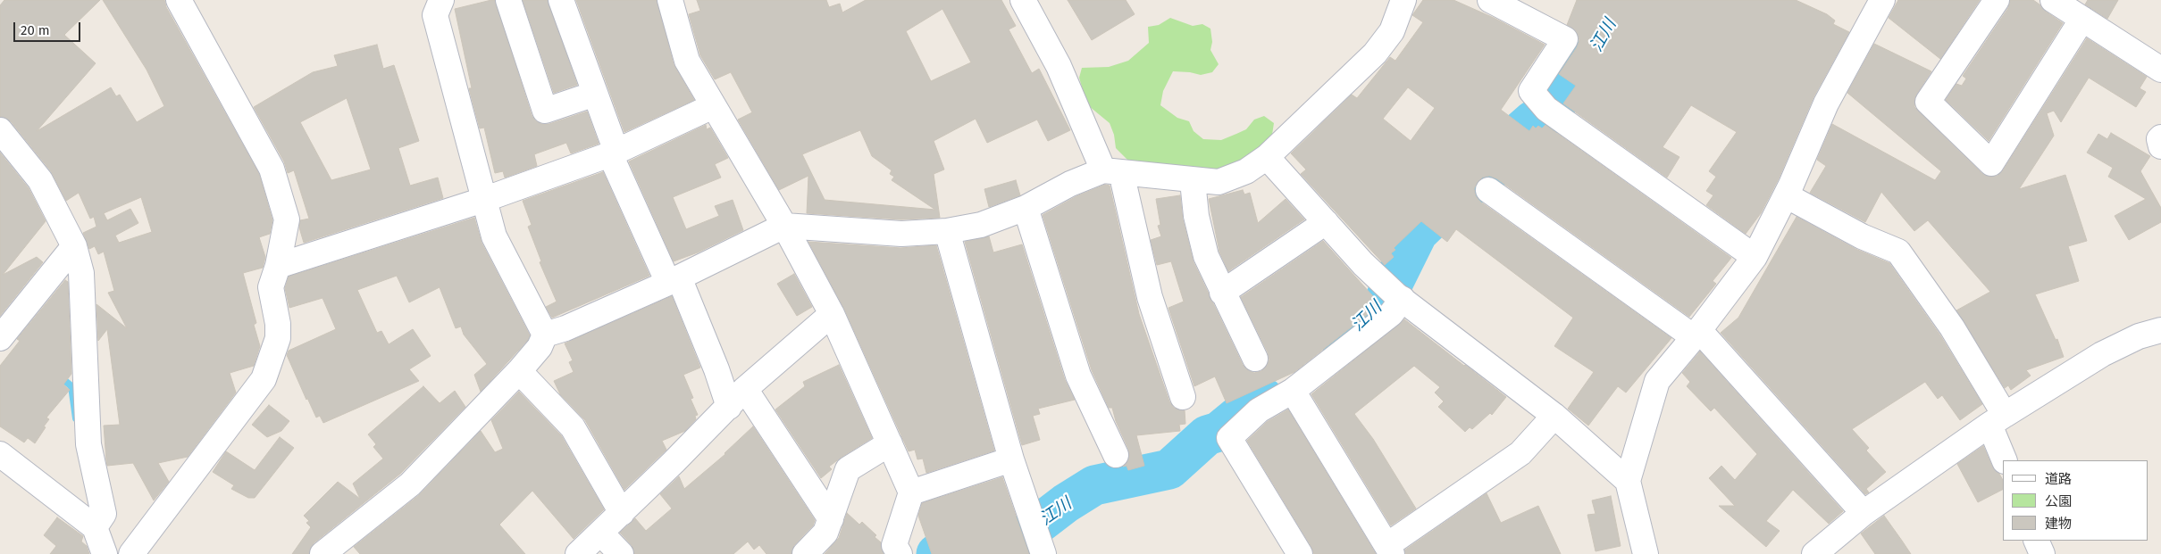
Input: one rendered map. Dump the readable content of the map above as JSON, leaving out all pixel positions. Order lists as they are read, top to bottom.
{
  "water": ["江川"],
  "legend": ["道路", "公園", "建物"],
  "scale_bar": "20 m"
}
